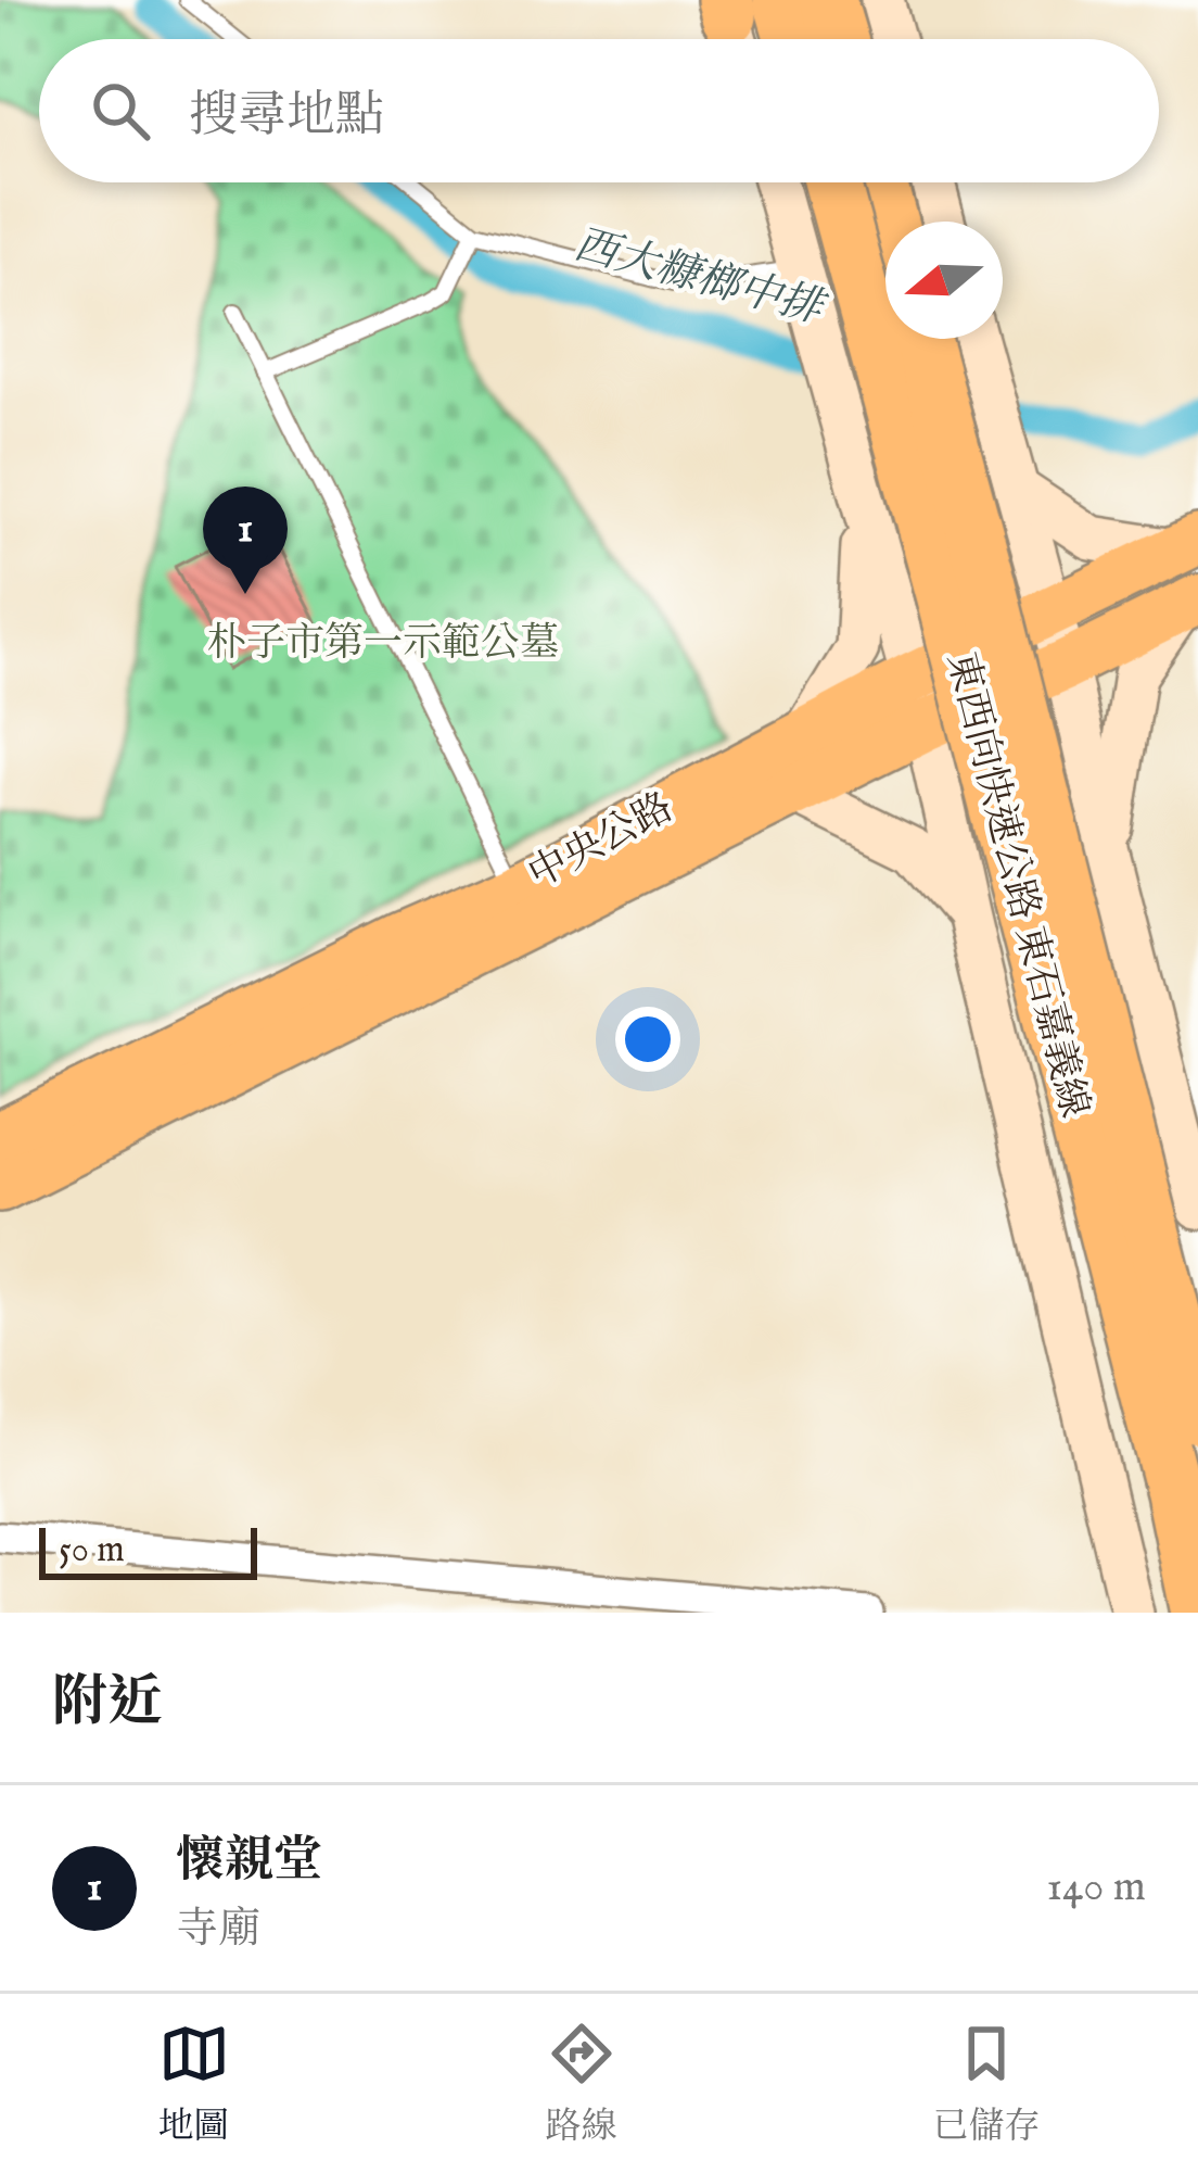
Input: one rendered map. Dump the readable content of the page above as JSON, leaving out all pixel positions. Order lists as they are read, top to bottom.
{
  "streets": {
    "highway": ["東西向快速公路 東石嘉義線"],
    "main road": ["中央公路"]
  },
  "water": ["西大糠榔中排"],
  "parks": ["朴子市第一示範公墓"],
  "scale_bar": "50 m",
  "north": "left",
  "page": {
    "search": "搜尋地點",
    "pins": "1",
    "scale": "50 m",
    "heading": "附近",
    "list": [
      {
        "mark": "1",
        "name": "懷親堂",
        "note": "寺廟",
        "value": "140 m"
      }
    ],
    "nav": ["地圖", "路線", "已儲存"]
  }
}
